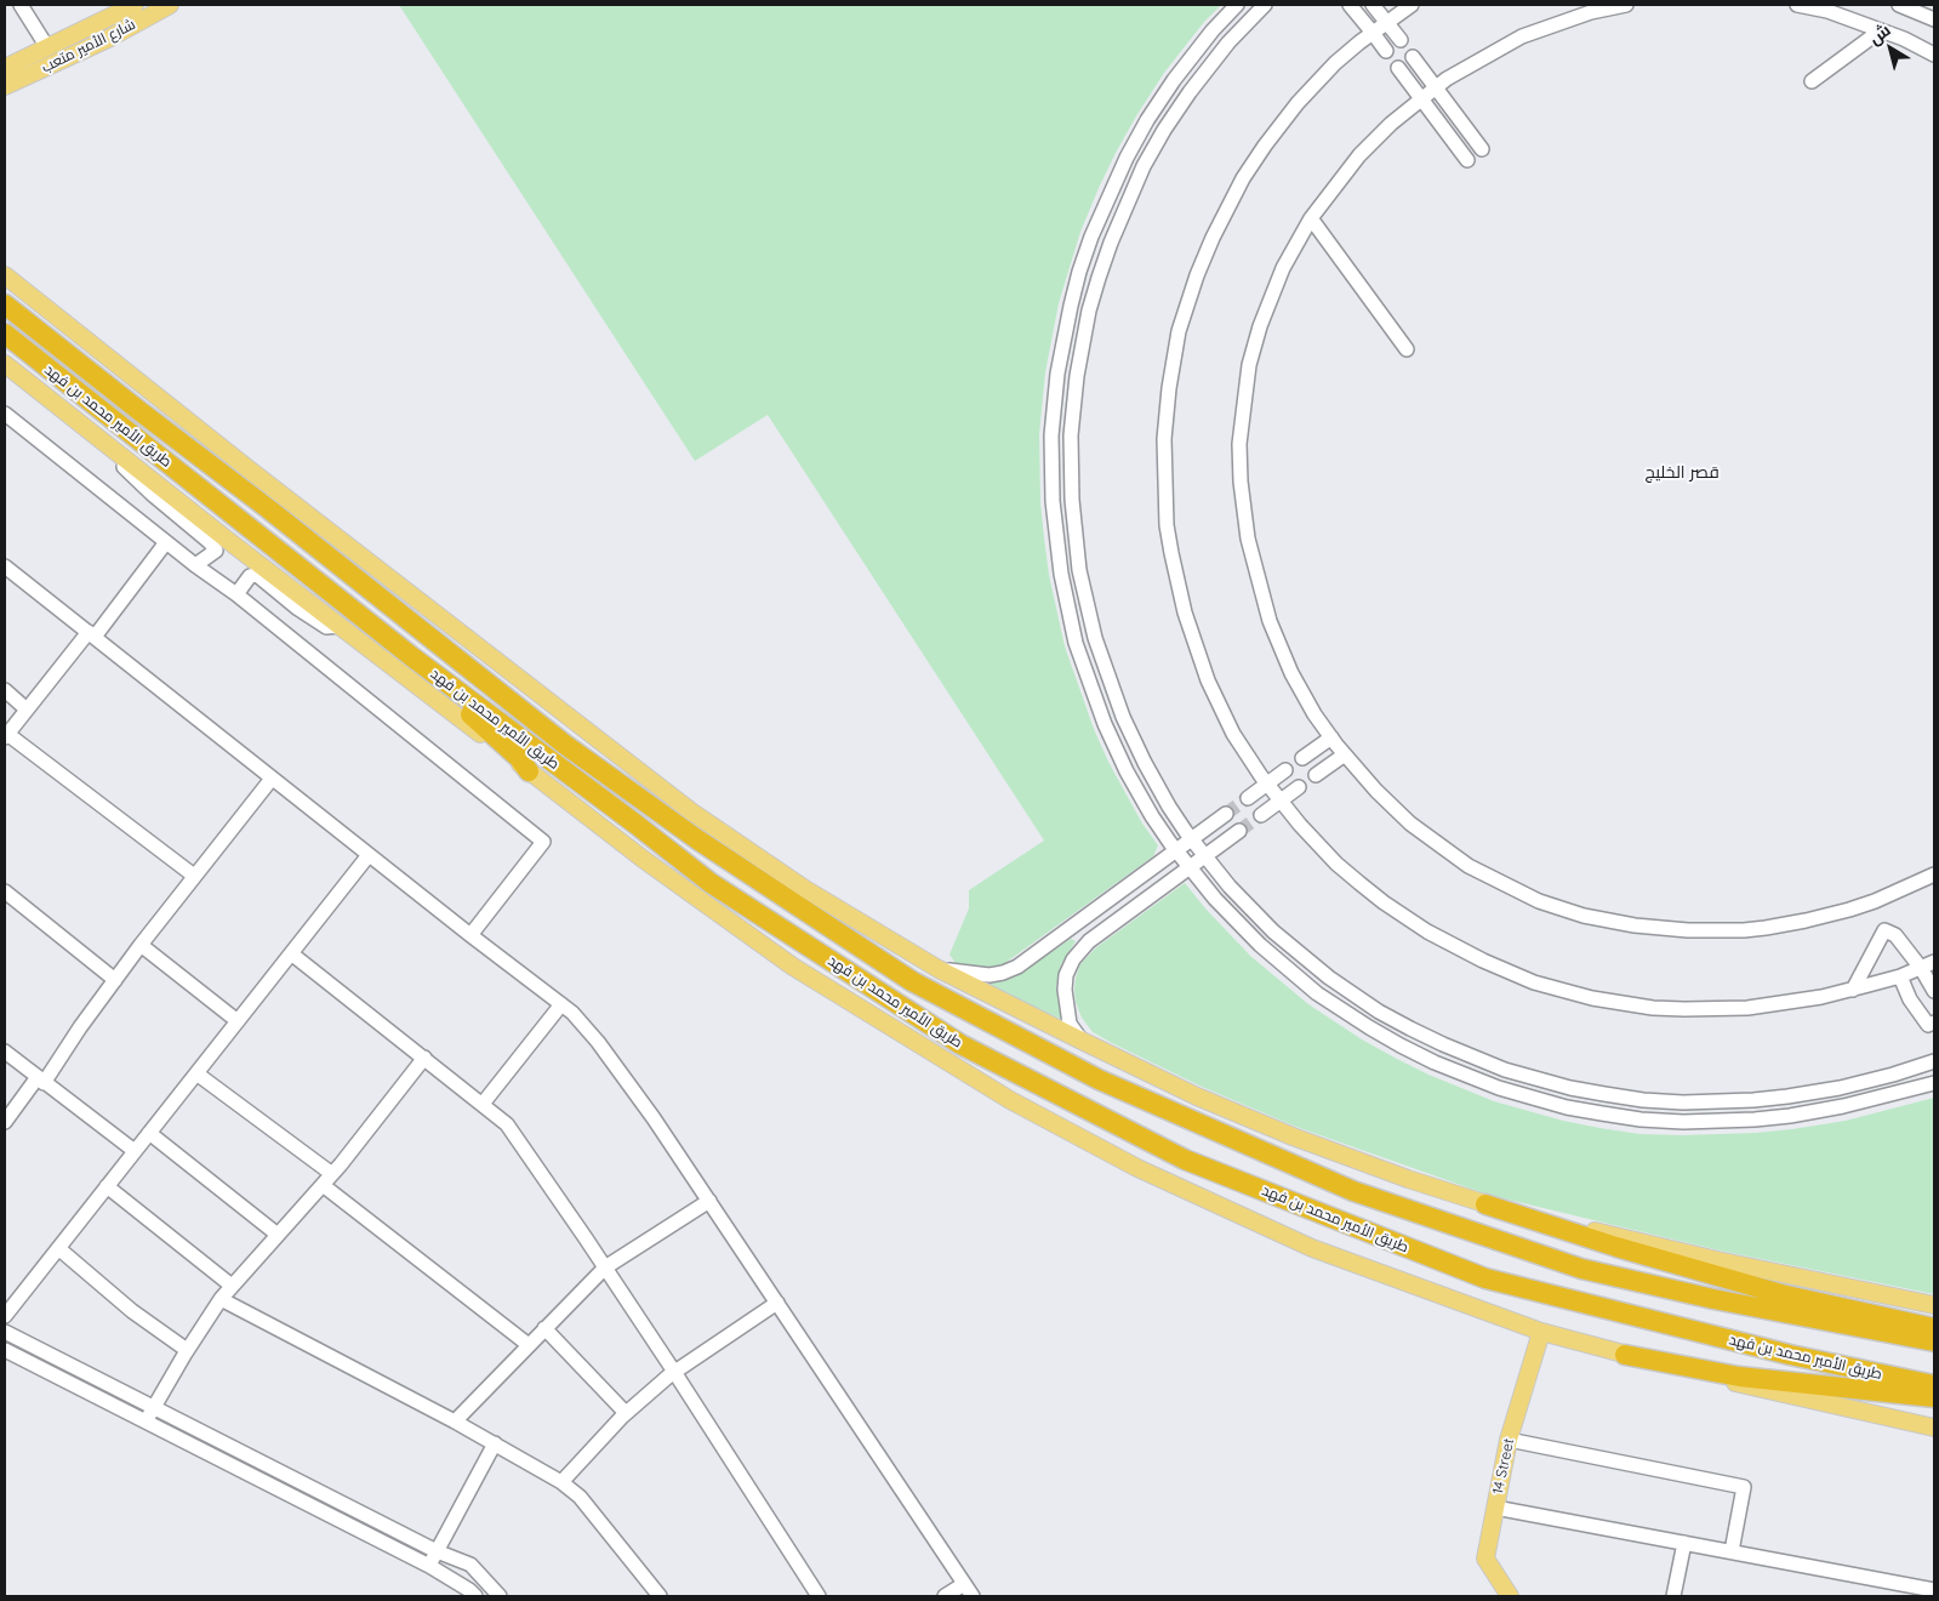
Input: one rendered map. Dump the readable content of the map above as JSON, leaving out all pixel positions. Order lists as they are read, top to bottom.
{
  "streets": {
    "highway": ["طريق الأمير محمد بن فهد"],
    "main road": ["شارع الأمير متعب", "14 Street"]
  },
  "districts": ["قصر الخليج"],
  "north": "top left"
}
